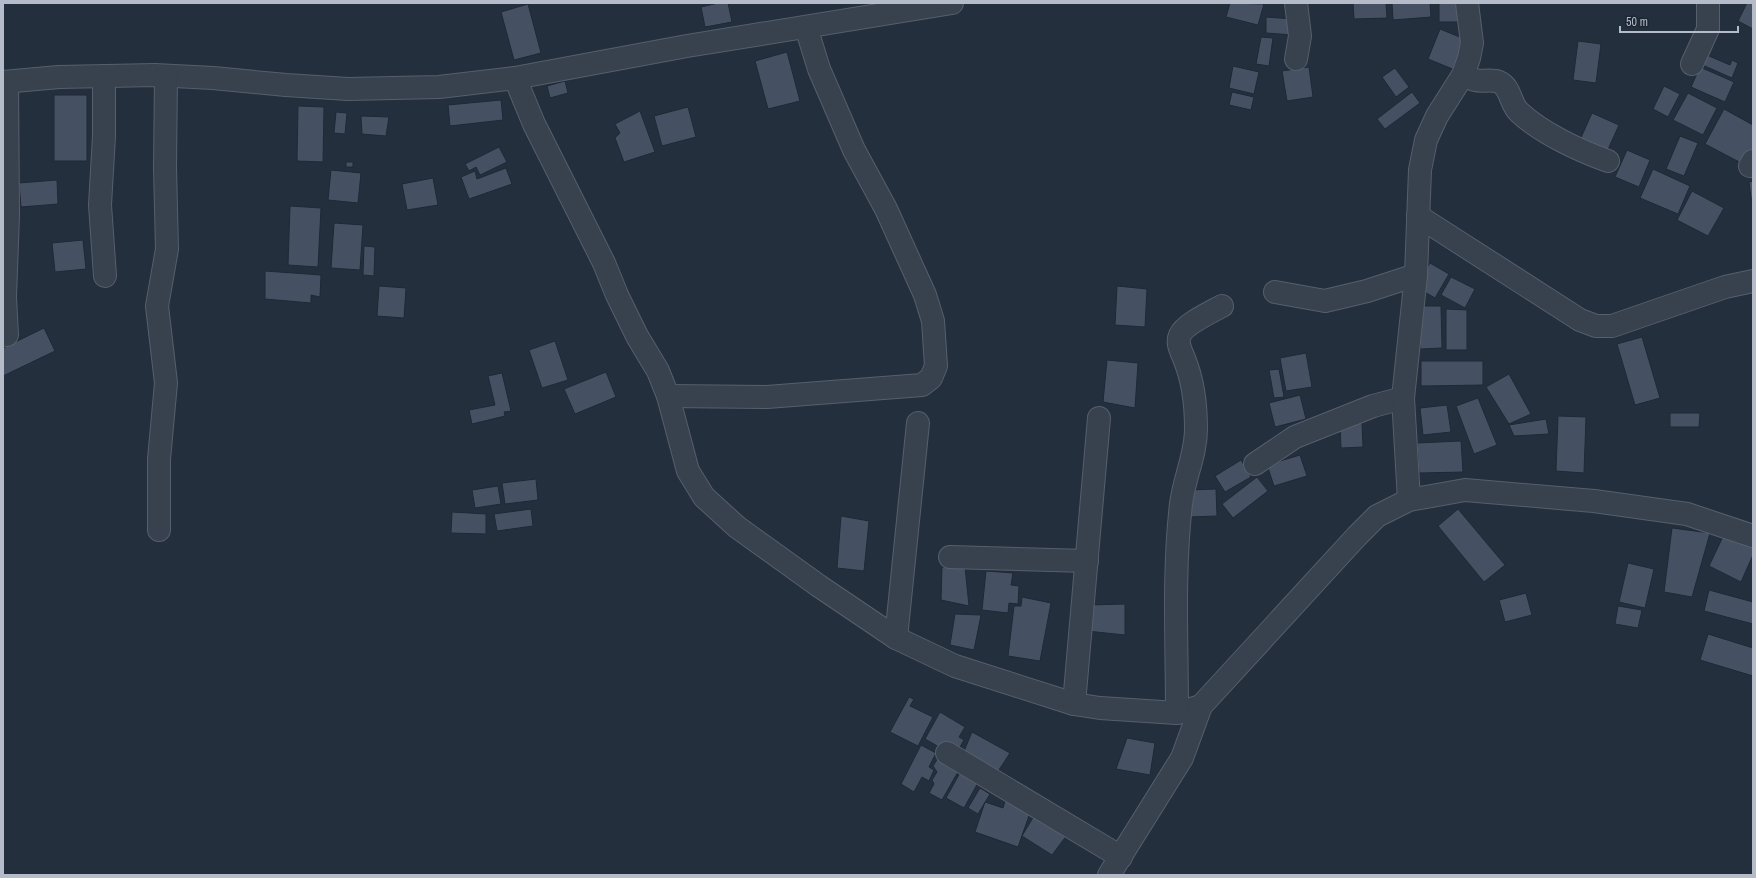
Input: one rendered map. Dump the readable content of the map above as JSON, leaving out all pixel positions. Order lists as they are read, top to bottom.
{
  "scale_bar": "50 m"
}
